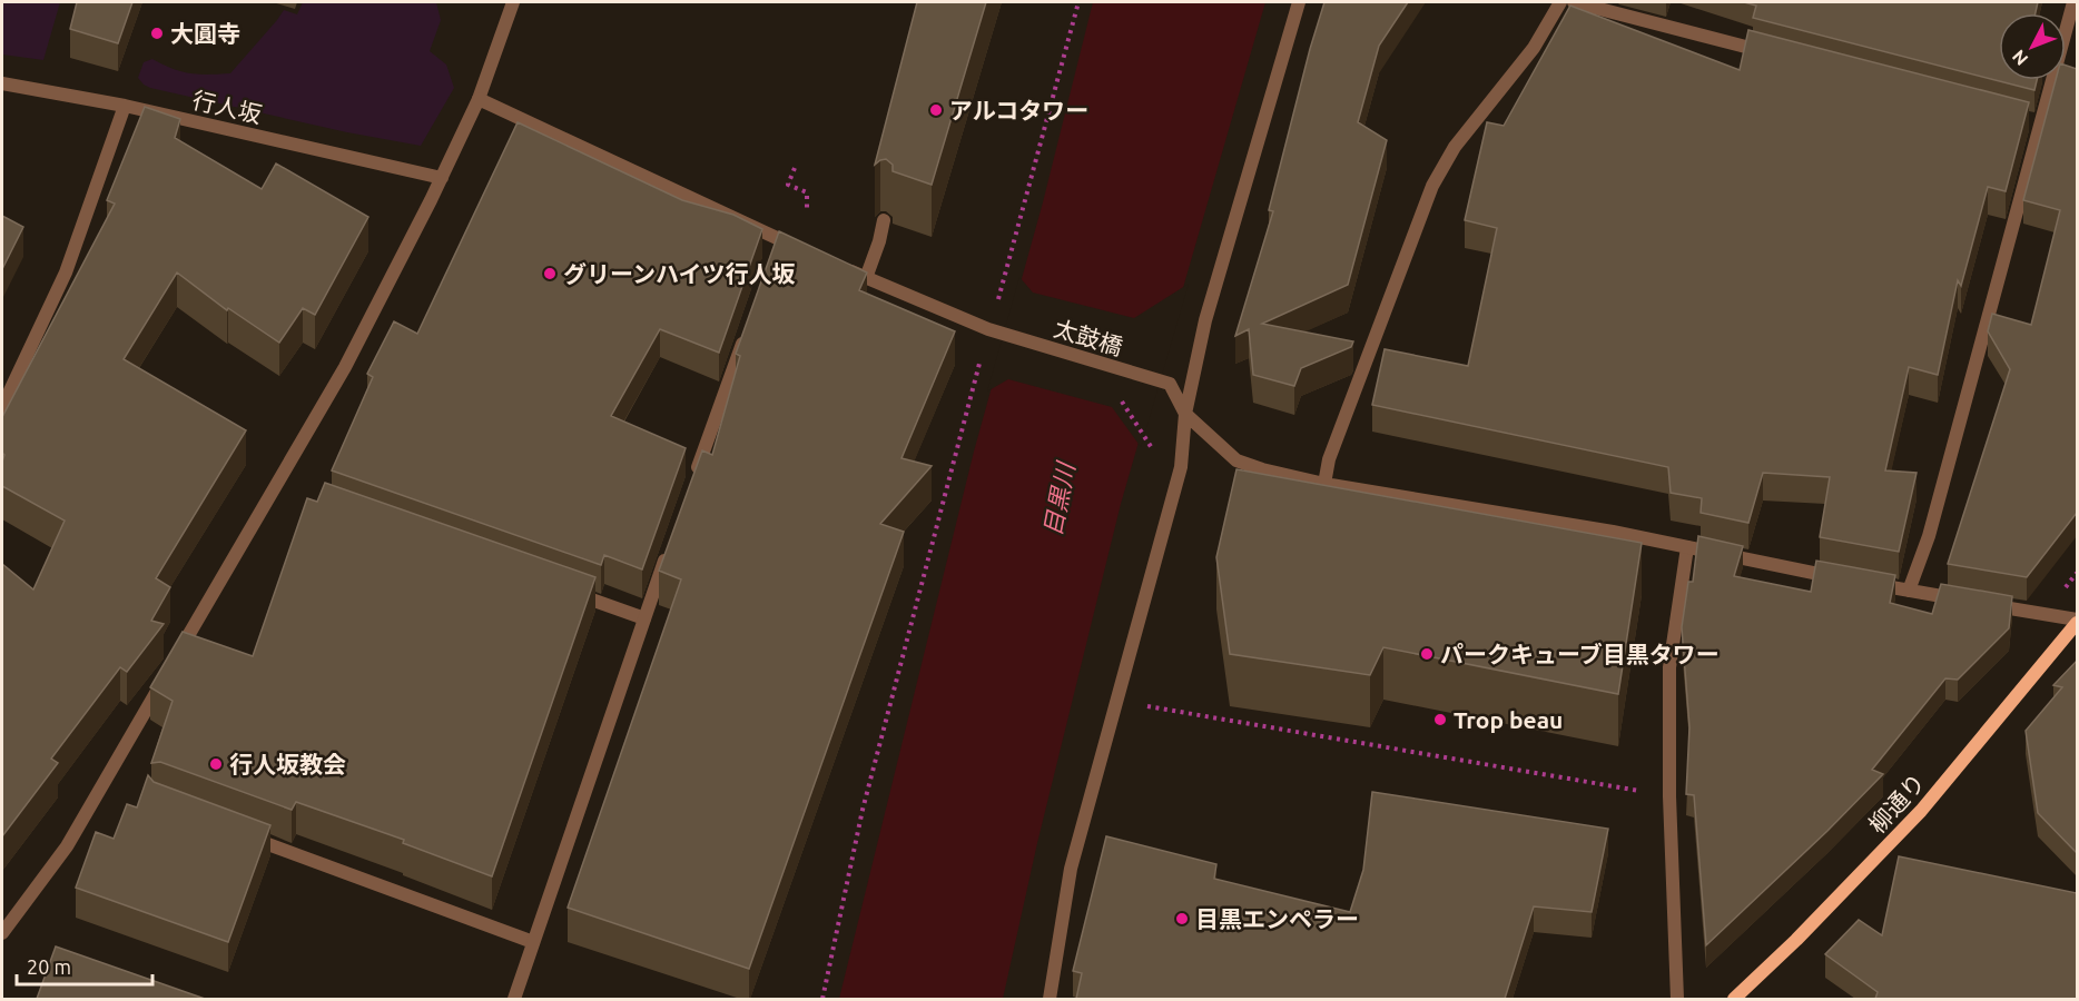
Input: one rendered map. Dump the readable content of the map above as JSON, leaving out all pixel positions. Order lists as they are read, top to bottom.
{
  "streets": {
    "street": ["行人坂", "太鼓橋", "柳通り"]
  },
  "water": ["目黒川"],
  "places": [
    "大圓寺",
    "アルコタワー",
    "グリーンハイツ行人坂",
    "パークキューブ目黒タワー",
    "Trop beau",
    "行人坂教会",
    "目黒エンペラー"
  ],
  "scale_bar": "20 m",
  "north": "bottom left"
}
